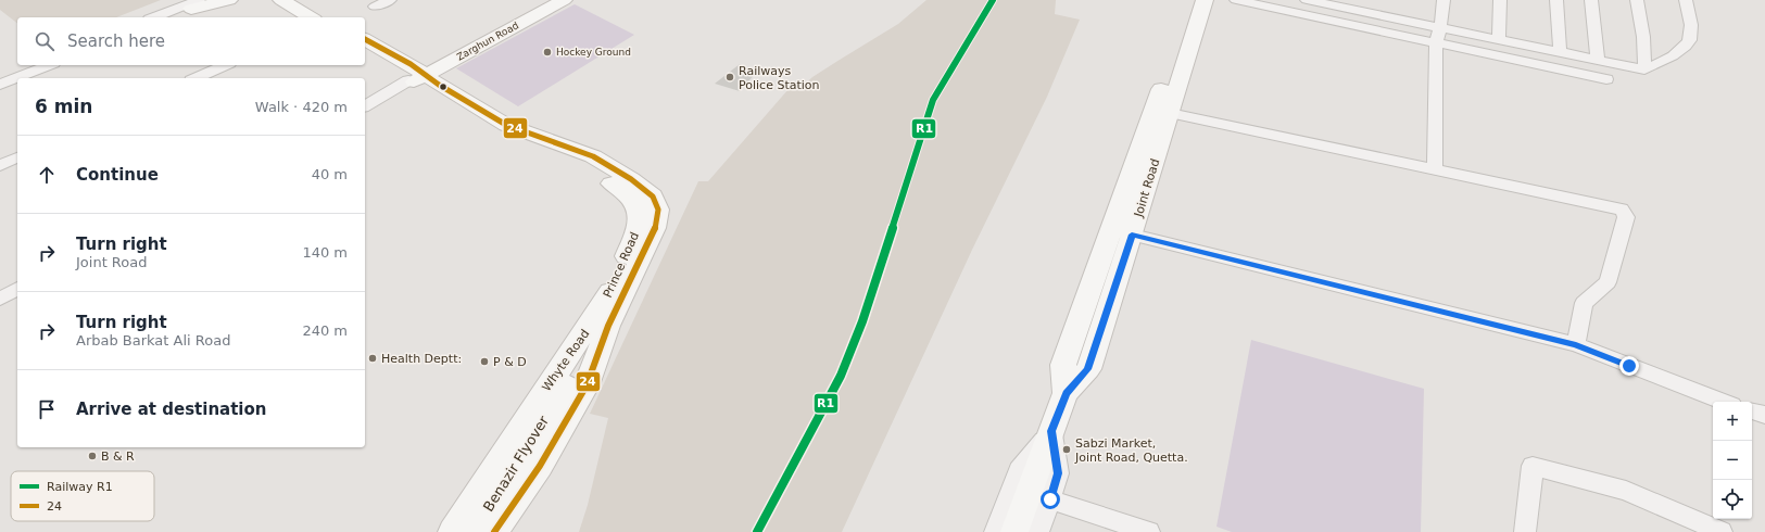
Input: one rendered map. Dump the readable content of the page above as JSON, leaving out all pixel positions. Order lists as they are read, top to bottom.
{
  "streets": {
    "main road": [
      "Zarghun Road",
      "Joint Road",
      "Prince Road",
      "Whyte Road",
      "Benazir Flyover"
    ]
  },
  "crossings": [
    ["Zarghun Road", "Prince Road"],
    ["Prince Road", "Whyte Road"],
    ["Whyte Road", "Benazir Flyover"]
  ],
  "places": [
    "Hockey Ground",
    "Railways Police Station",
    "Health Deptt:",
    "P & D",
    "Sabzi Market, Joint Road, Quetta.",
    "B & R"
  ],
  "lines": ["rail line R1", "transit line 24"],
  "legend": ["Railway R1", "24"],
  "page": {
    "search": "Search here",
    "heading": ["6 min", "Walk · 420 m"],
    "list": [
      ["Continue", "40 m"],
      ["Turn right", "Joint Road", "140 m"],
      ["Turn right", "Arbab Barkat Ali Road", "240 m"],
      "Arrive at destination"
    ],
    "map_buttons": ["+", "−"]
  }
}
